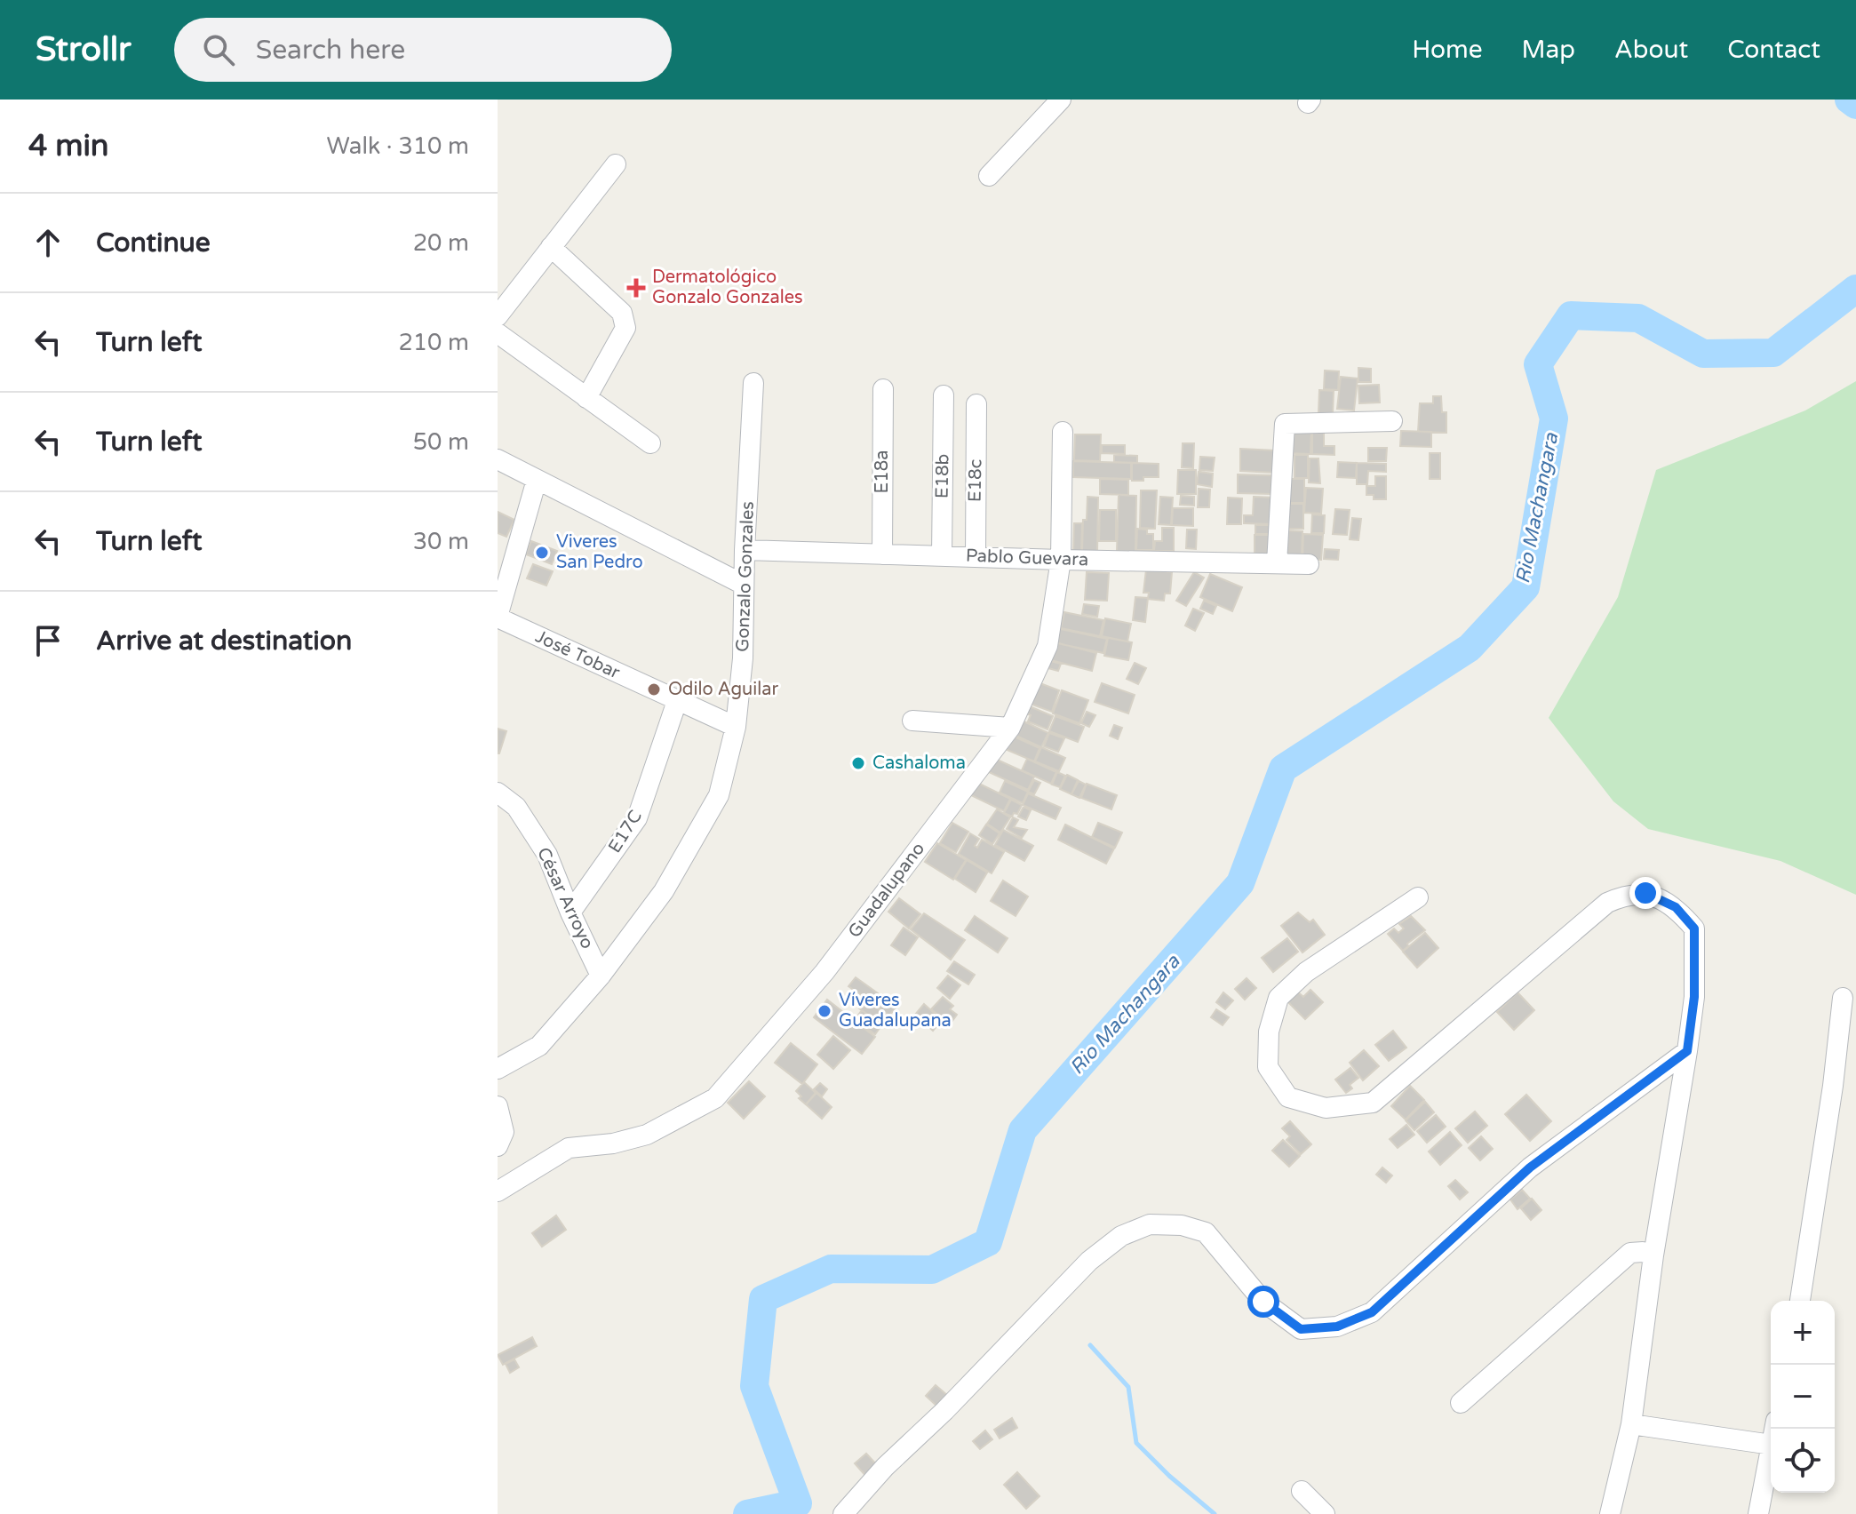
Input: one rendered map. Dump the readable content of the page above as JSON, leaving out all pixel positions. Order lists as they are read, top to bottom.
{
  "streets": {
    "street": [
      "E18a",
      "E18b",
      "E18c",
      "Pablo Guevara",
      "Gonzalo Gonzales",
      "José Tobar",
      "E17C",
      "Guadalupano",
      "César Arroyo"
    ]
  },
  "crossings": [
    ["E18a", "Pablo Guevara"],
    ["E18b", "Pablo Guevara"],
    ["E18c", "Pablo Guevara"],
    ["Pablo Guevara", "Gonzalo Gonzales"],
    ["Pablo Guevara", "Guadalupano"],
    ["Gonzalo Gonzales", "José Tobar"],
    ["Gonzalo Gonzales", "César Arroyo"],
    ["José Tobar", "E17C"],
    ["E17C", "César Arroyo"]
  ],
  "water": ["Rio Machangara"],
  "places": {
    "health": ["Dermatológico Gonzalo Gonzales"],
    "other": [
      "Viveres San Pedro",
      "Odilo Aguilar",
      "Cashaloma",
      "Víveres Guadalupana"
    ]
  },
  "page": {
    "header": "Strollr",
    "search": "Search here",
    "nav": [
      "Home",
      "Map",
      "About",
      "Contact"
    ],
    "heading": ["4 min", "Walk · 310 m"],
    "list": [
      ["Continue", "20 m"],
      ["Turn left", "210 m"],
      ["Turn left", "50 m"],
      ["Turn left", "30 m"],
      "Arrive at destination"
    ],
    "map_buttons": ["+", "−"]
  }
}
